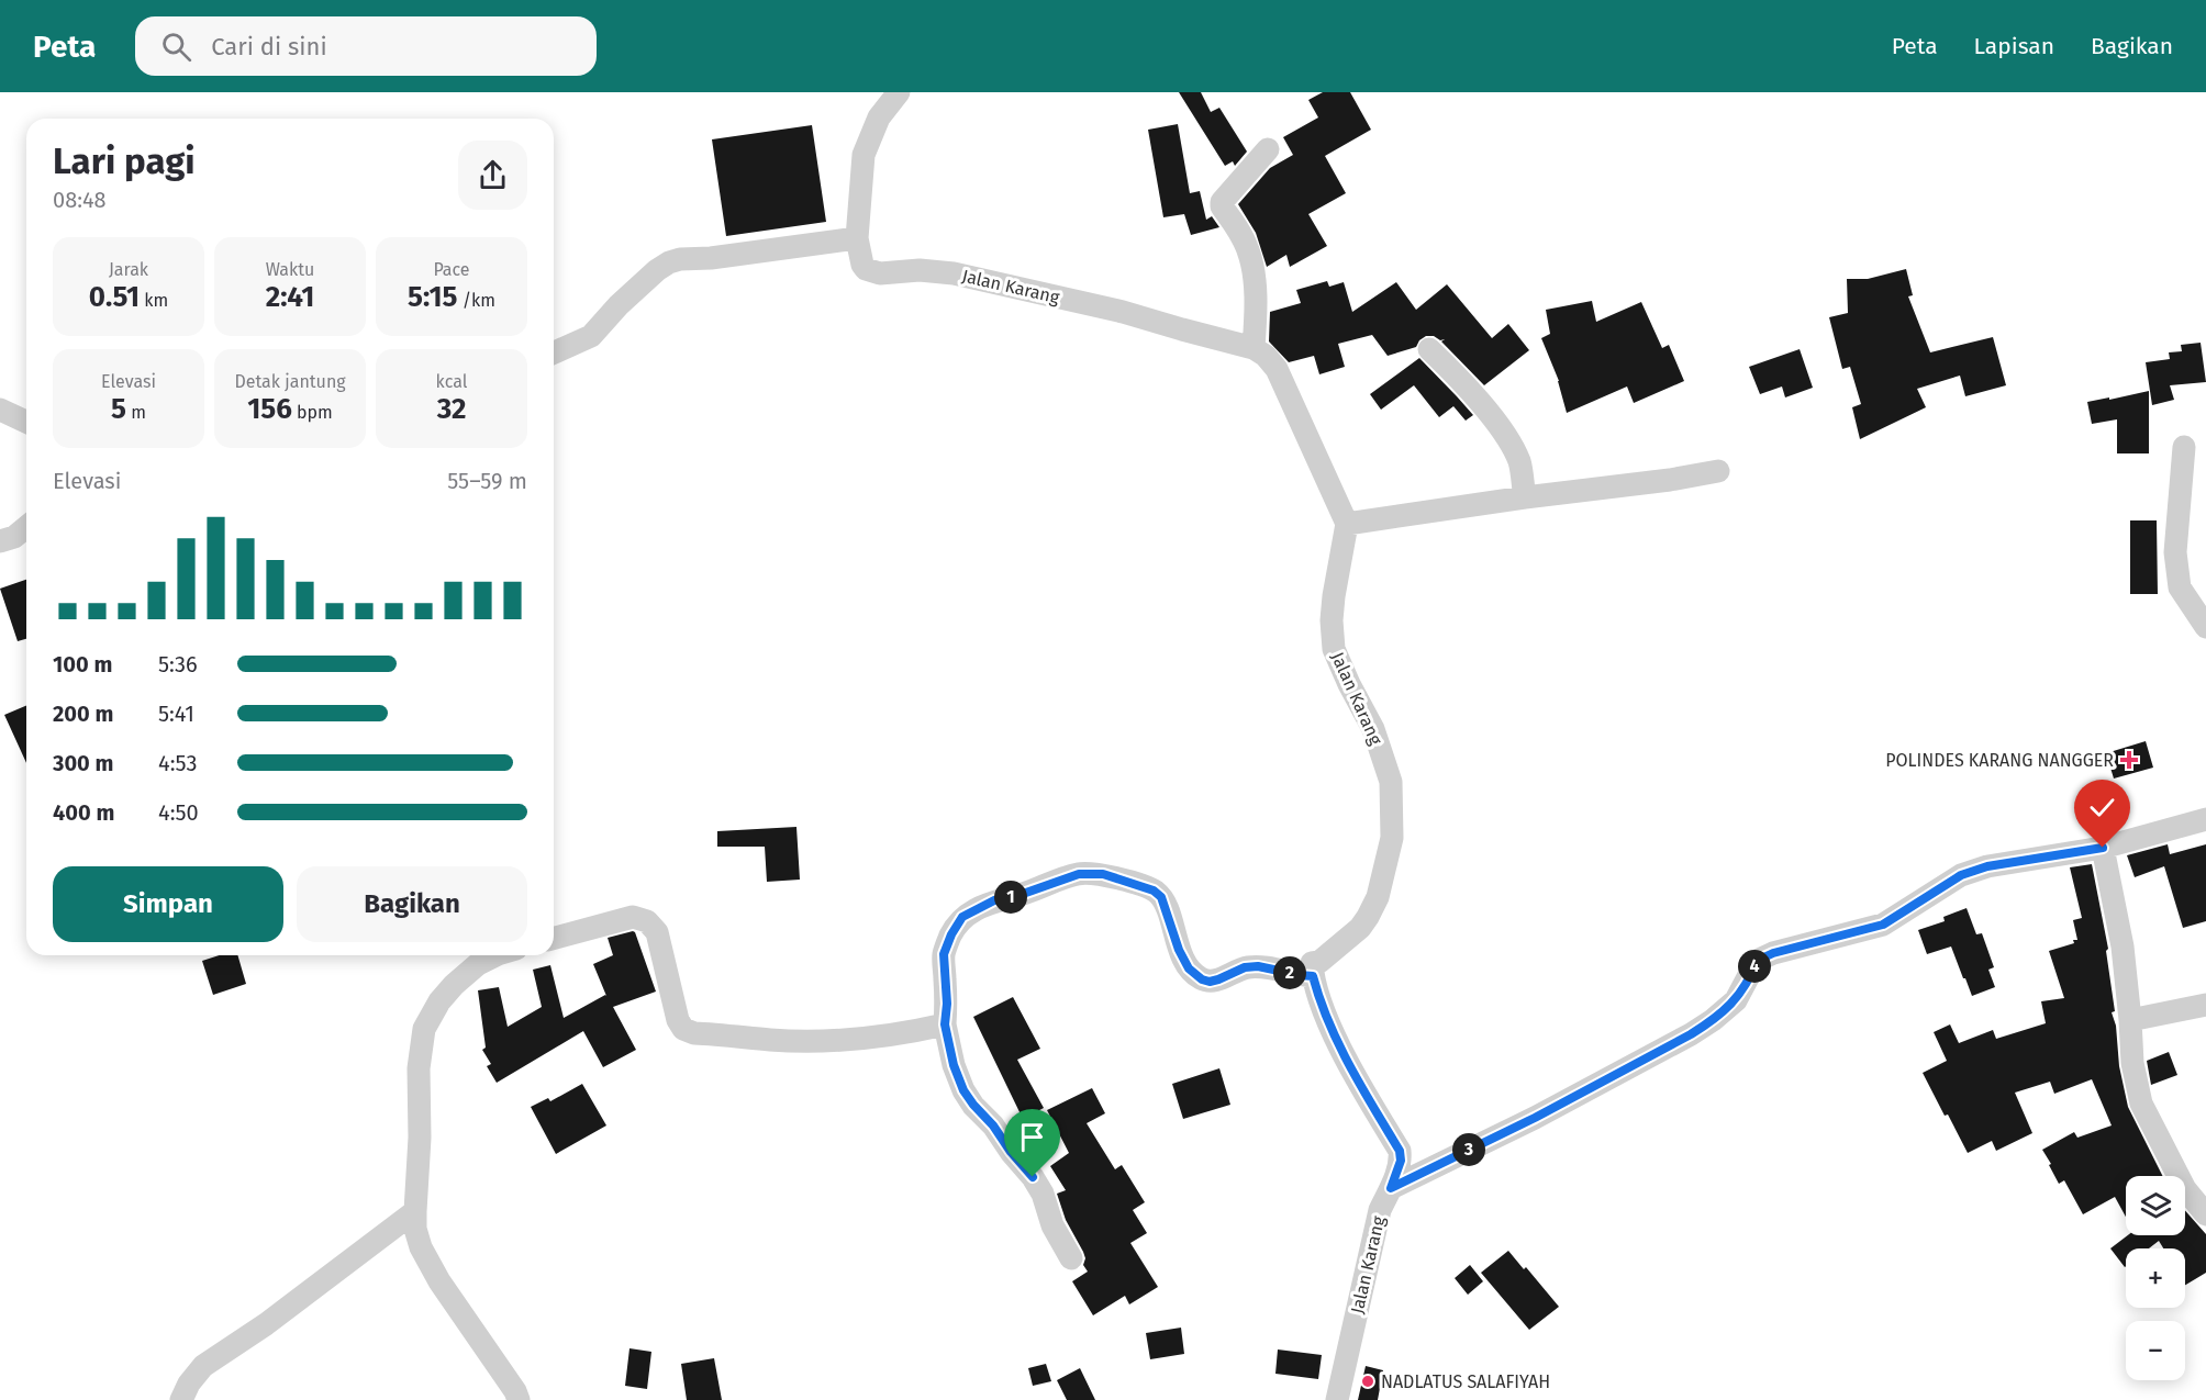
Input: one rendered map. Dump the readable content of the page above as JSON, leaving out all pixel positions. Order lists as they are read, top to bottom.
{
  "streets": {
    "street": ["Jalan Karang"]
  },
  "places": {
    "health": ["POLINDES KARANG NANGGER"],
    "other": ["NADLATUS SALAFIYAH"]
  },
  "page": {
    "header": "Peta",
    "search": "Cari di sini",
    "nav": ["Peta", "Lapisan", "Bagikan"],
    "heading": ["Lari pagi", "08:48"],
    "stats": [
      ["Jarak", "0.51 km"],
      ["Waktu", "2:41"],
      ["Pace", "5:15 /km"],
      ["Elevasi", "5 m"],
      ["Detak jantung", "156 bpm"],
      ["kcal", "32"]
    ],
    "chart": ["Elevasi", "55–59 m"],
    "list": [
      {
        "name": "100 m",
        "note": "5:36"
      },
      {
        "name": "200 m",
        "note": "5:41"
      },
      {
        "name": "300 m",
        "note": "4:53"
      },
      {
        "name": "400 m",
        "note": "4:50"
      }
    ],
    "buttons": ["Simpan", "Bagikan"],
    "pins": [
      "1",
      "4",
      "2",
      "3"
    ],
    "map_buttons": ["+", "−"]
  }
}
